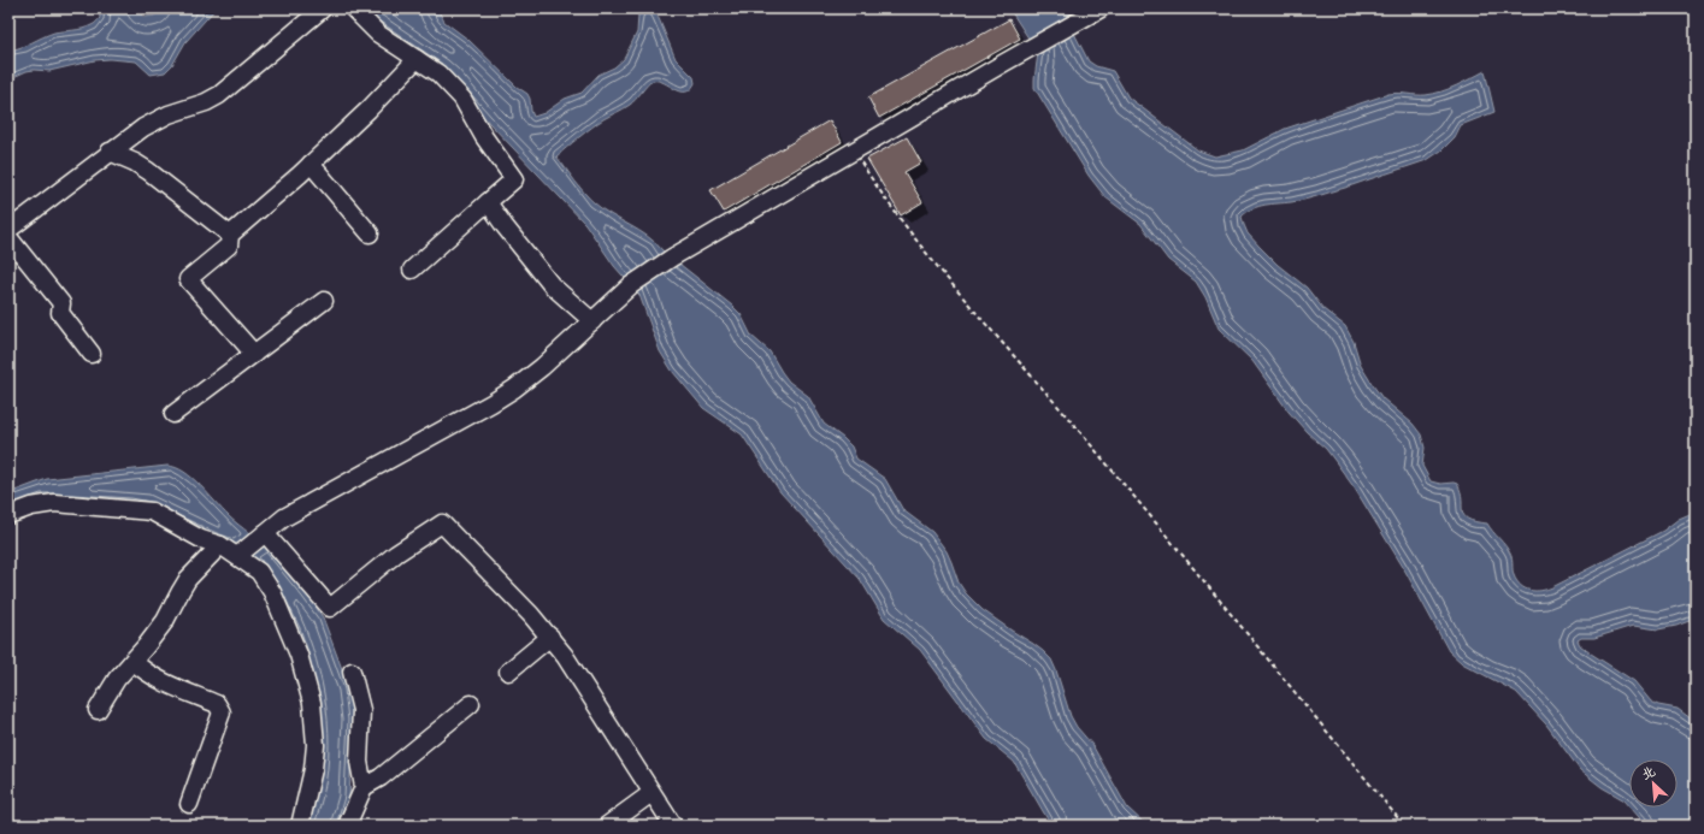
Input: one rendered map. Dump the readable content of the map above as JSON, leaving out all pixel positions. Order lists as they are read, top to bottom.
{
  "north": "top left"
}
